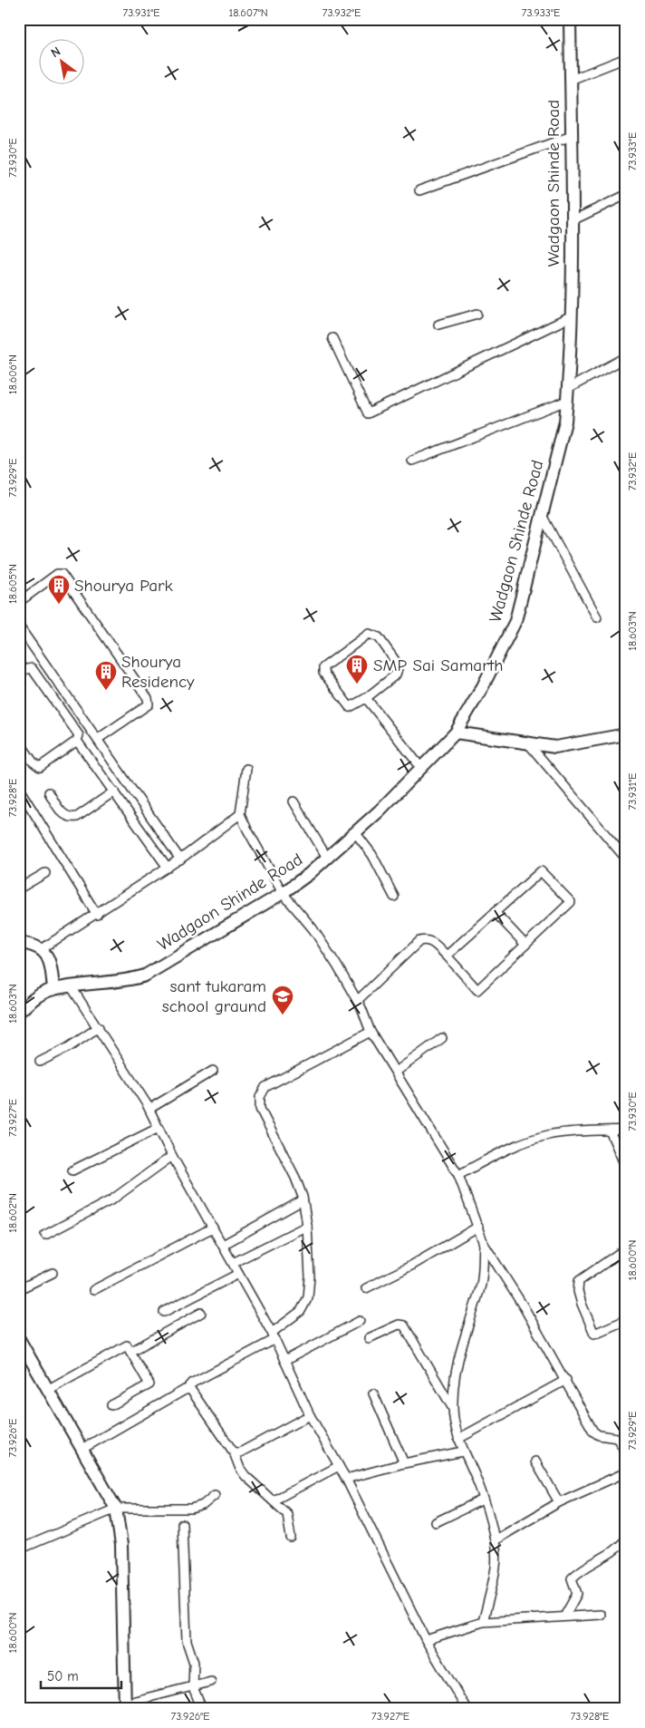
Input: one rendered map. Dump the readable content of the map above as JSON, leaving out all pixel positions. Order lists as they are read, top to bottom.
{
  "streets": {
    "street": ["Wadgaon Shinde Road"]
  },
  "places": {
    "building": ["Shourya Park", "SMP Sai Samarth", "Shourya Residency"],
    "school or university": ["sant tukaram school graund"]
  },
  "scale_bar": "50 m",
  "north": "top left",
  "coordinates": [
    "73.931°E",
    "18.607°N",
    "73.932°E",
    "73.933°E",
    "73.930°E",
    "18.606°N",
    "73.929°E",
    "18.605°N",
    "18.603°N",
    "73.928°E",
    "73.927°E",
    "18.602°N",
    "18.600°N",
    "73.926°E"
  ]
}
